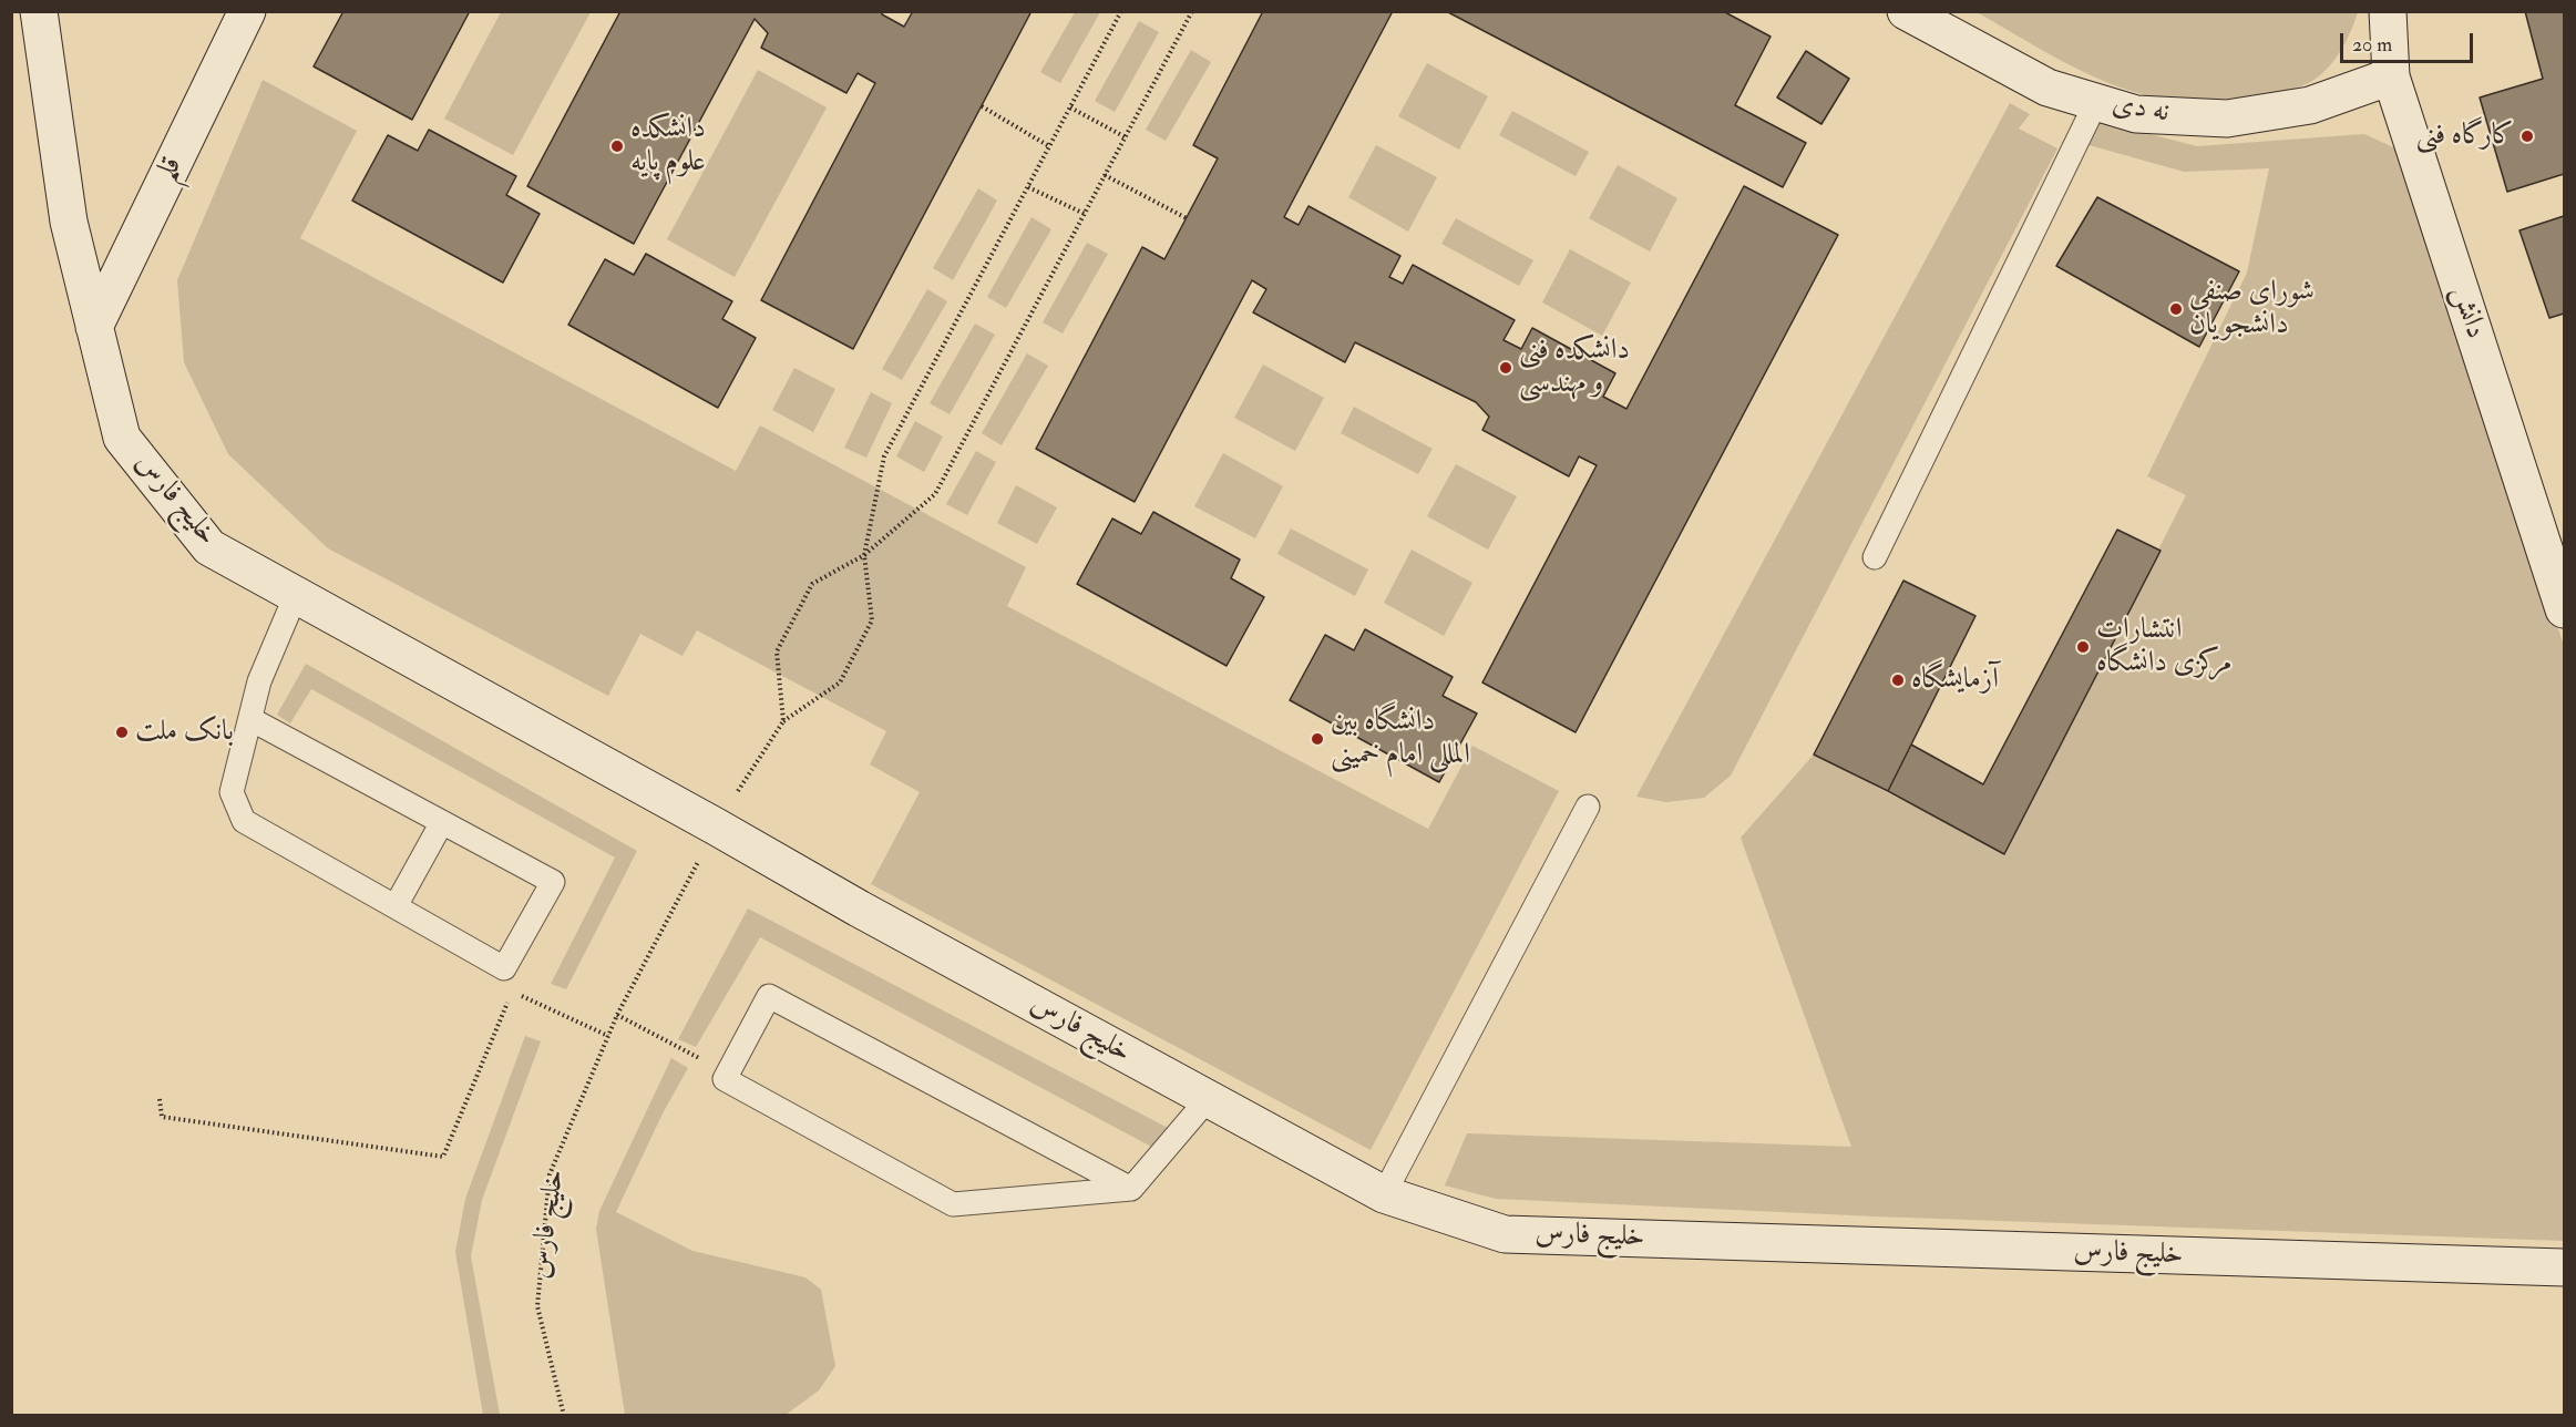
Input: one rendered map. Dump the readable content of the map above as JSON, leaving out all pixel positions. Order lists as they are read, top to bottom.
{
  "streets": {
    "street": [
      "نه دی",
      "قلم",
      "دانش",
      "خلیج فارس"
    ]
  },
  "crossings": [
    ["نه دی", "دانش"],
    ["قلم", "خلیج فارس"]
  ],
  "places": [
    "کارگاه فنی",
    "دانشکده علوم پایه",
    "شورای صنفی دانشجویان",
    "دانشکده فنی و مهندسی",
    "انتشارات مرکزی دانشگاه",
    "آزمایشگاه",
    "بانک ملت",
    "دانشگاه بین المللی امام خمینی"
  ],
  "scale_bar": "20 m"
}
